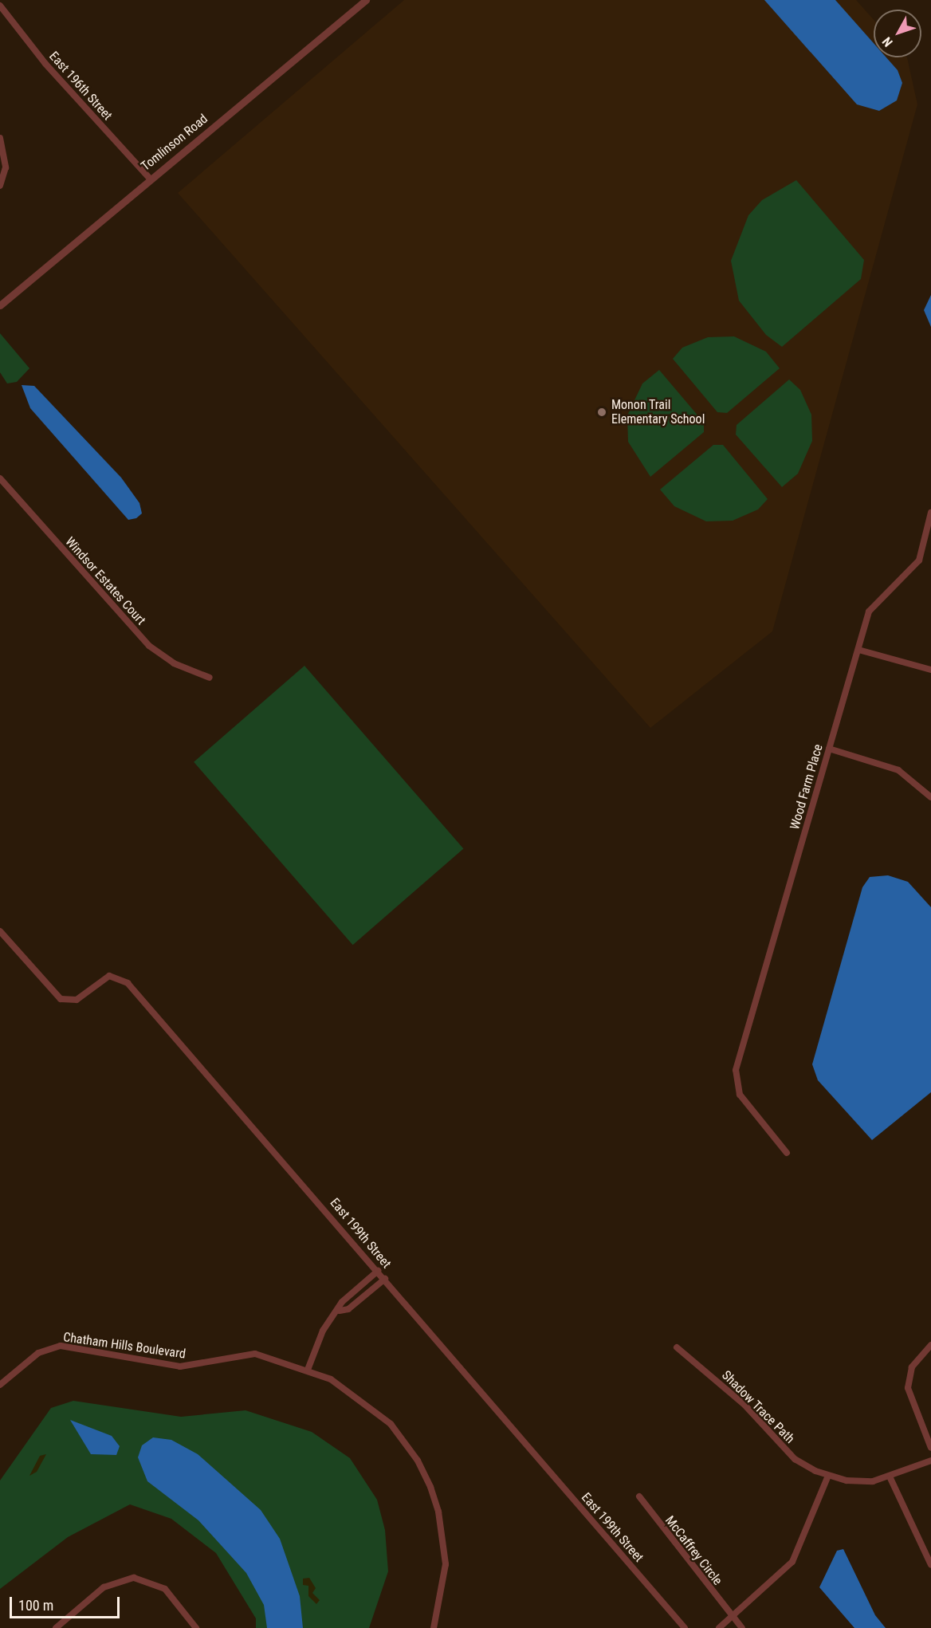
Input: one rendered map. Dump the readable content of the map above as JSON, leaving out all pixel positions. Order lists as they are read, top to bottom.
{
  "streets": {
    "street": [
      "East 196th Street",
      "Tomlinson Road",
      "Windsor Estates Court",
      "Wood Farm Place",
      "East 199th Street",
      "Chatham Hills Boulevard",
      "Shadow Trace Path",
      "McCaffrey Circle"
    ]
  },
  "crossings": [
    ["East 196th Street", "Tomlinson Road"]
  ],
  "places": ["Monon Trail Elementary School"],
  "scale_bar": "100 m",
  "north": "bottom left"
}
